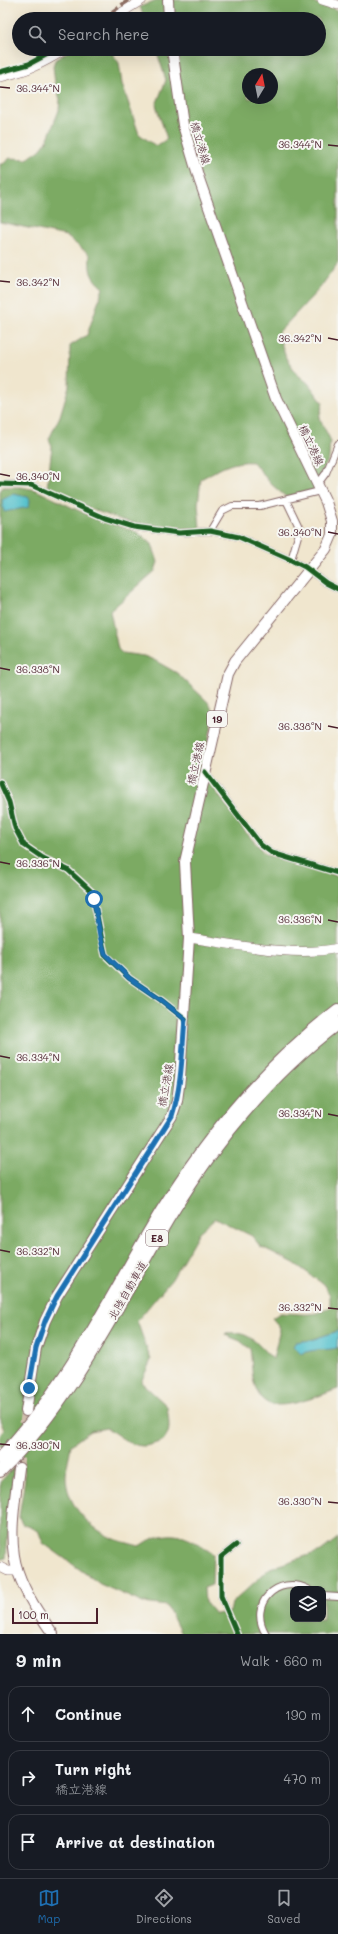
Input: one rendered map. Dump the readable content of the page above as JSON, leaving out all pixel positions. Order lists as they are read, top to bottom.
{
  "streets": {
    "highway": ["E8", "北陸自動車道"],
    "main road": ["橋立港線", "19"]
  },
  "scale_bar": "100 m",
  "north": "top",
  "page": {
    "search": "Search here",
    "scale": "100 m",
    "heading": ["9 min", "Walk · 660 m"],
    "list": [
      ["Continue", "190 m"],
      ["Turn right", "橋立港線", "470 m"],
      "Arrive at destination"
    ],
    "nav": ["Map", "Directions", "Saved"]
  },
  "coordinates": [
    "36.344°N",
    "36.342°N",
    "36.340°N",
    "36.338°N",
    "36.336°N",
    "36.334°N",
    "36.332°N",
    "36.330°N"
  ]
}
